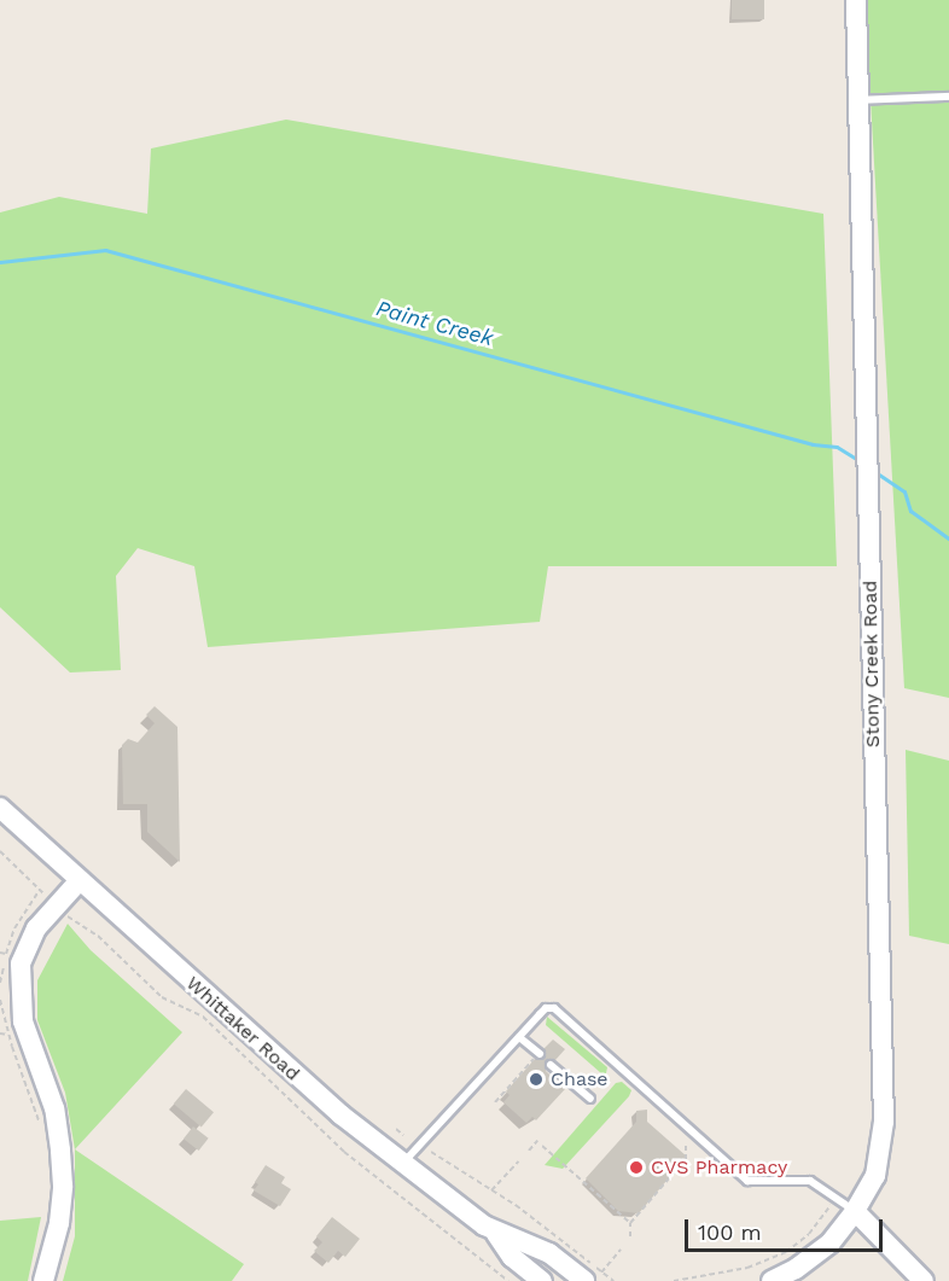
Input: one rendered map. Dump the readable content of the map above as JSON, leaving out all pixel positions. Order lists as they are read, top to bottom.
{
  "streets": {
    "main road": ["Stony Creek Road", "Whittaker Road"]
  },
  "water": ["Paint Creek"],
  "places": ["Chase", "CVS Pharmacy"],
  "scale_bar": "100 m"
}
